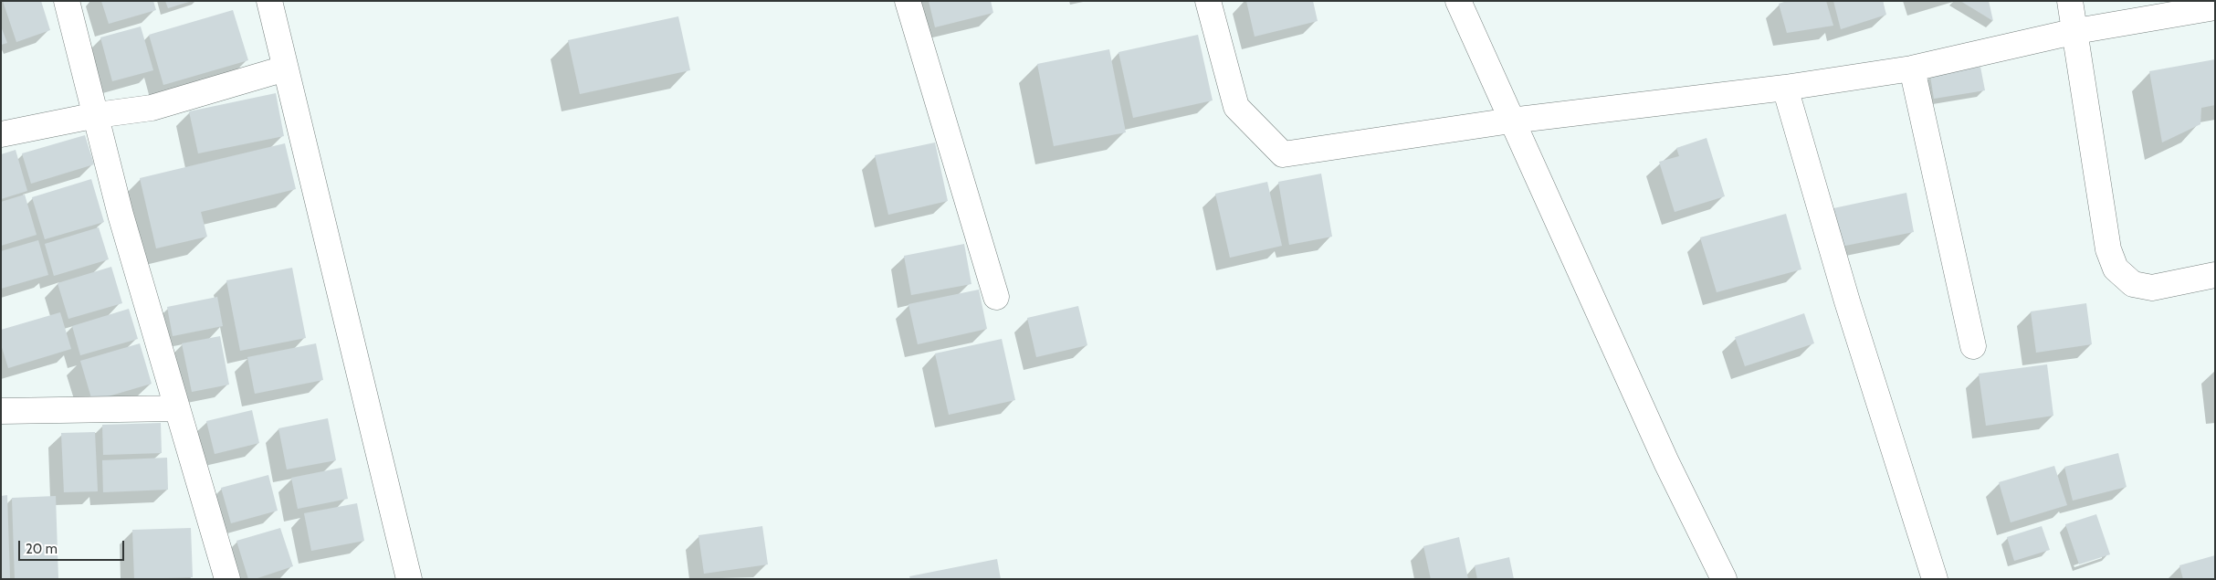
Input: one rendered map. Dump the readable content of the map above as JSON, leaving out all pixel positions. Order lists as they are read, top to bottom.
{
  "scale_bar": "20 m"
}
